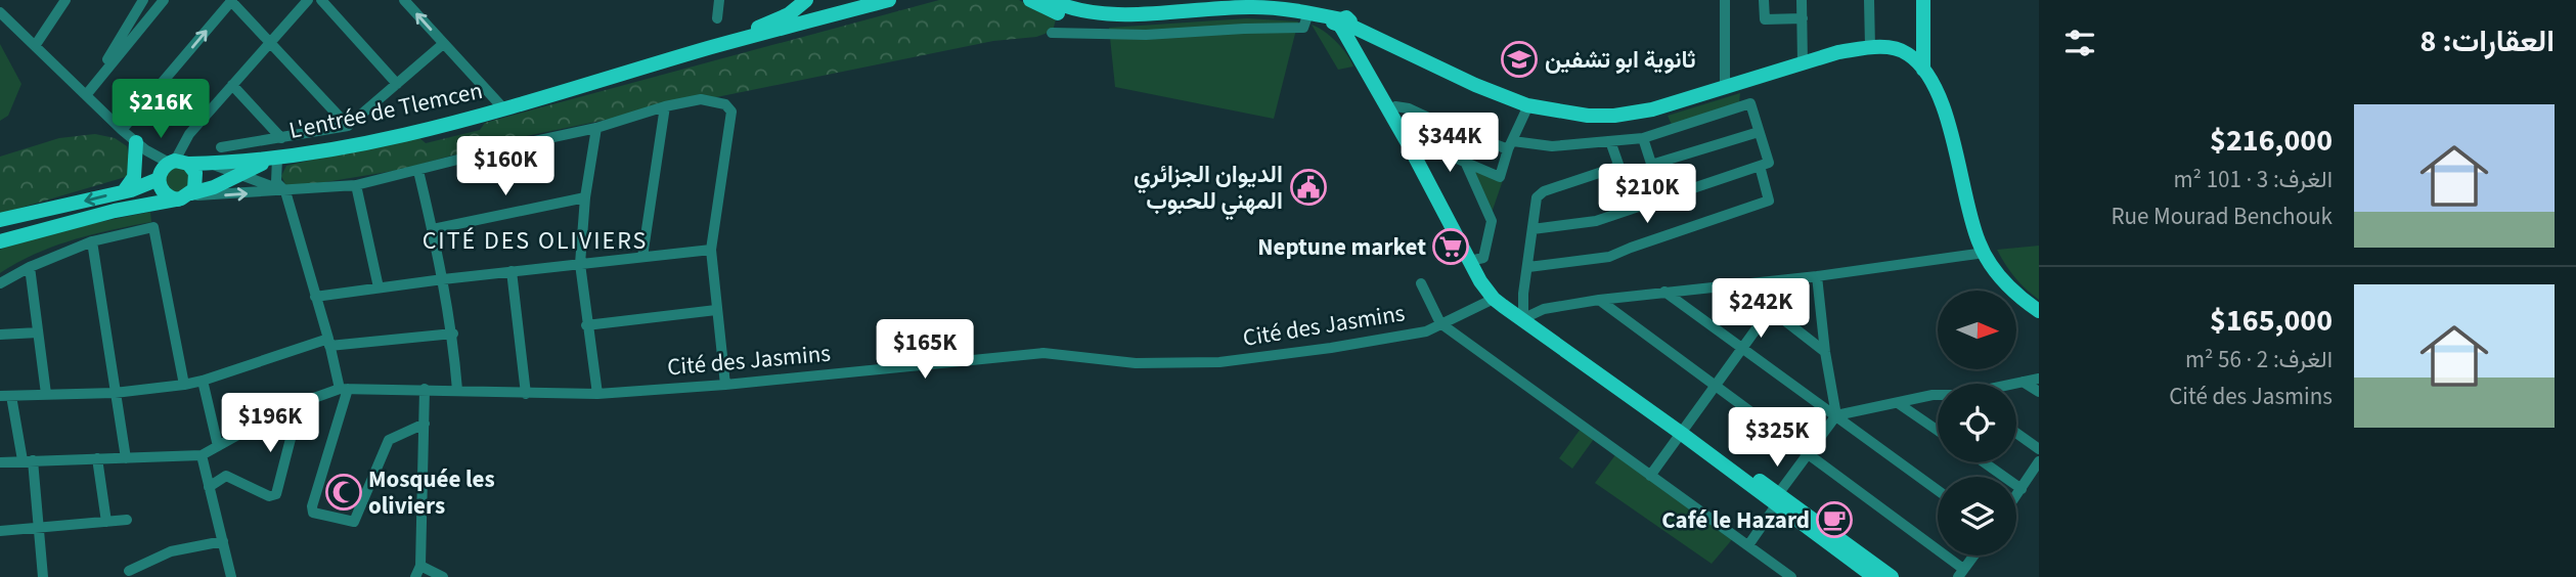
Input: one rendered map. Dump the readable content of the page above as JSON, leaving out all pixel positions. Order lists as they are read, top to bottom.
{
  "streets": {
    "main road": ["L'entrée de Tlemcen"],
    "street": ["Cité des Jasmins"]
  },
  "districts": ["CITÉ DES OLIVIERS"],
  "places": {
    "school or university": ["ثانوية ابو تشفين"],
    "public building": ["الديوان الجزائري المهني للحبوب"],
    "supermarket": ["Neptune market"],
    "mosque": ["Mosquée les oliviers"],
    "cafe": ["Café le Hazard"]
  },
  "north": "right",
  "page": {
    "heading": "العقارات: 8",
    "price": [
      "$216K",
      "$344K",
      "$160K",
      "$210K",
      "$242K",
      "$165K",
      "$196K",
      "$325K"
    ],
    "list": [
      {
        "name": "$216,000",
        "note": "الغرف: 3 · 101 m² · Rue Mourad Benchouk"
      },
      {
        "name": "$165,000",
        "note": "الغرف: 2 · 56 m² · Cité des Jasmins"
      }
    ]
  }
}
